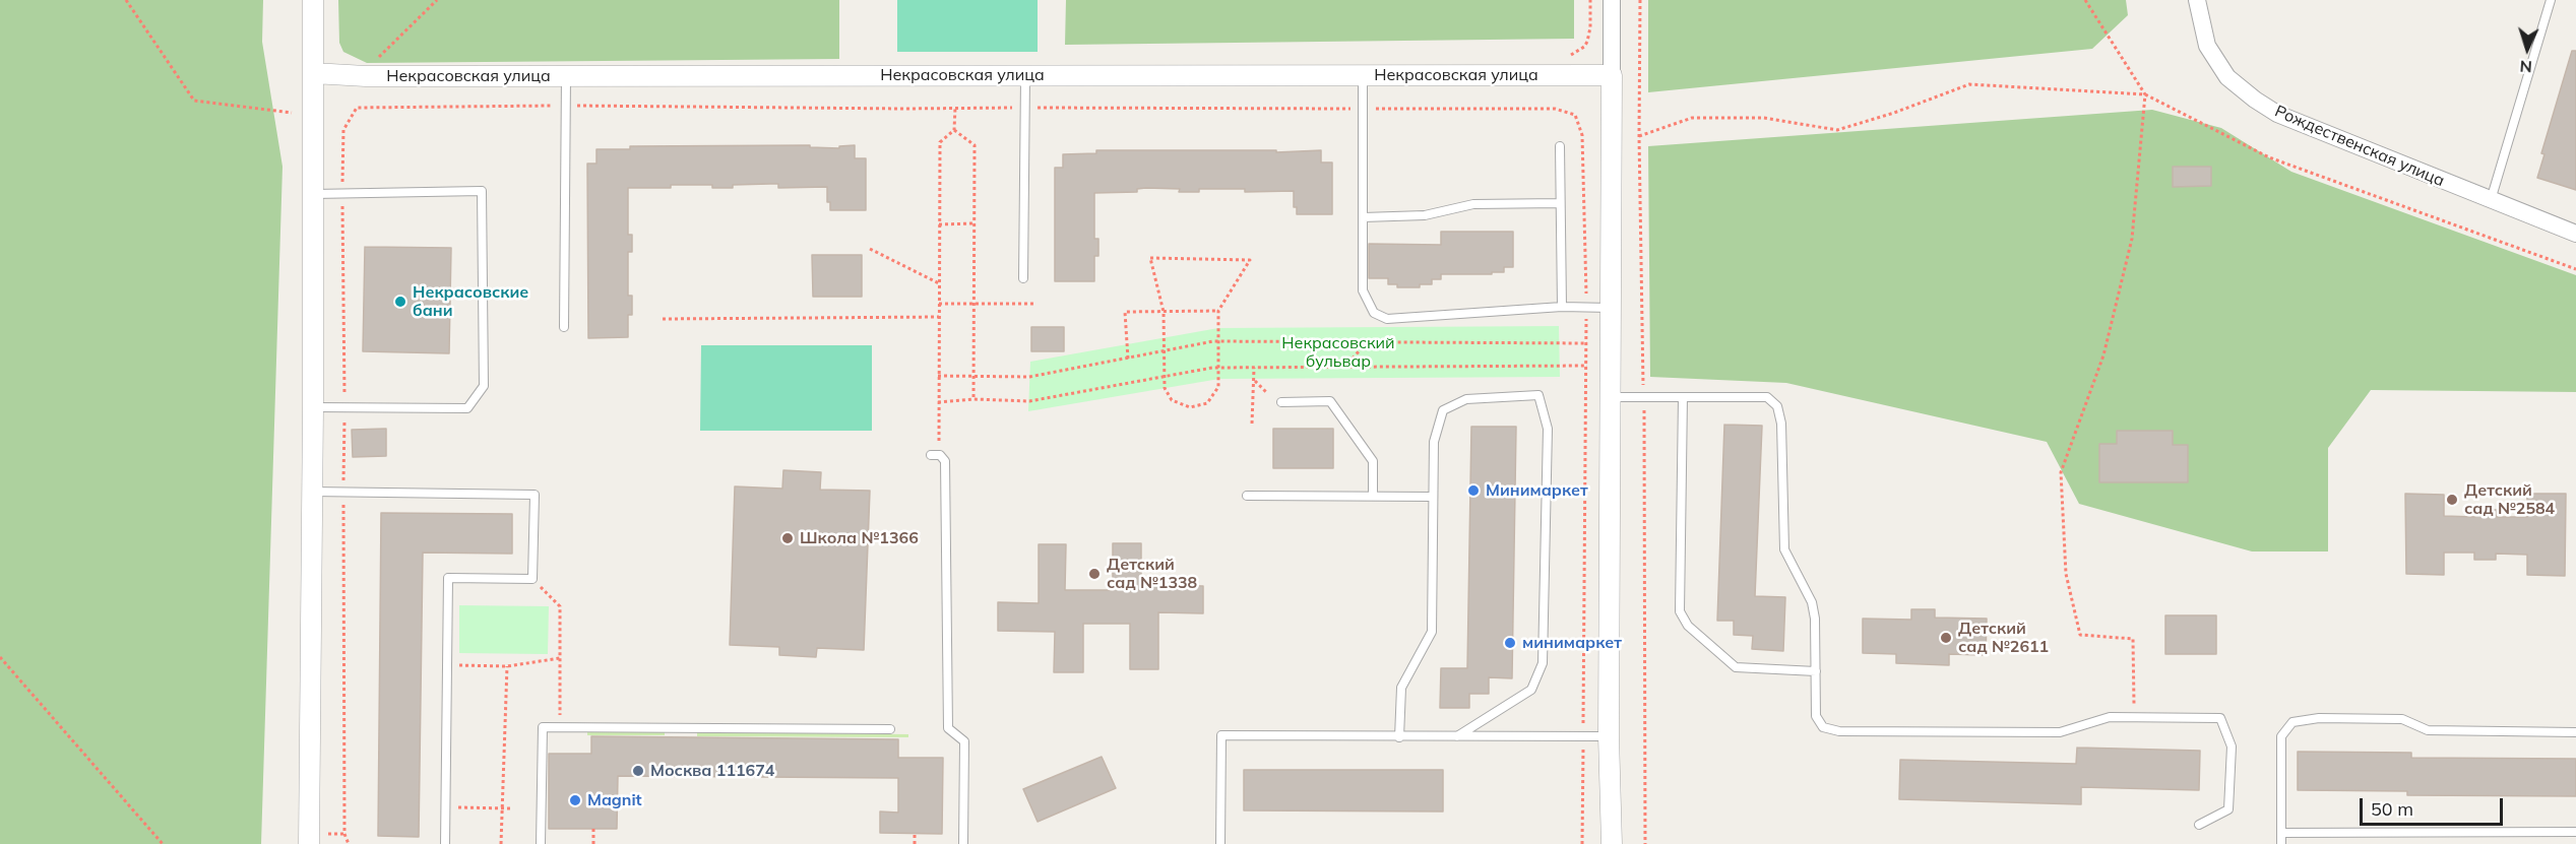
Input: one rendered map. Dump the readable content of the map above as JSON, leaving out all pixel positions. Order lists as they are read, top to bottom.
{
  "streets": {
    "street": ["Некрасовская улица", "Рождественская улица"]
  },
  "parks": ["Некрасовский бульвар"],
  "places": [
    "Некрасовские бани",
    "Минимаркет",
    "Детский сад №2584",
    "Школа №1366",
    "Детский сад №1338",
    "Детский сад №2611",
    "минимаркет",
    "Москва 111674",
    "Magnit"
  ],
  "scale_bar": "50 m",
  "north": "bottom"
}
